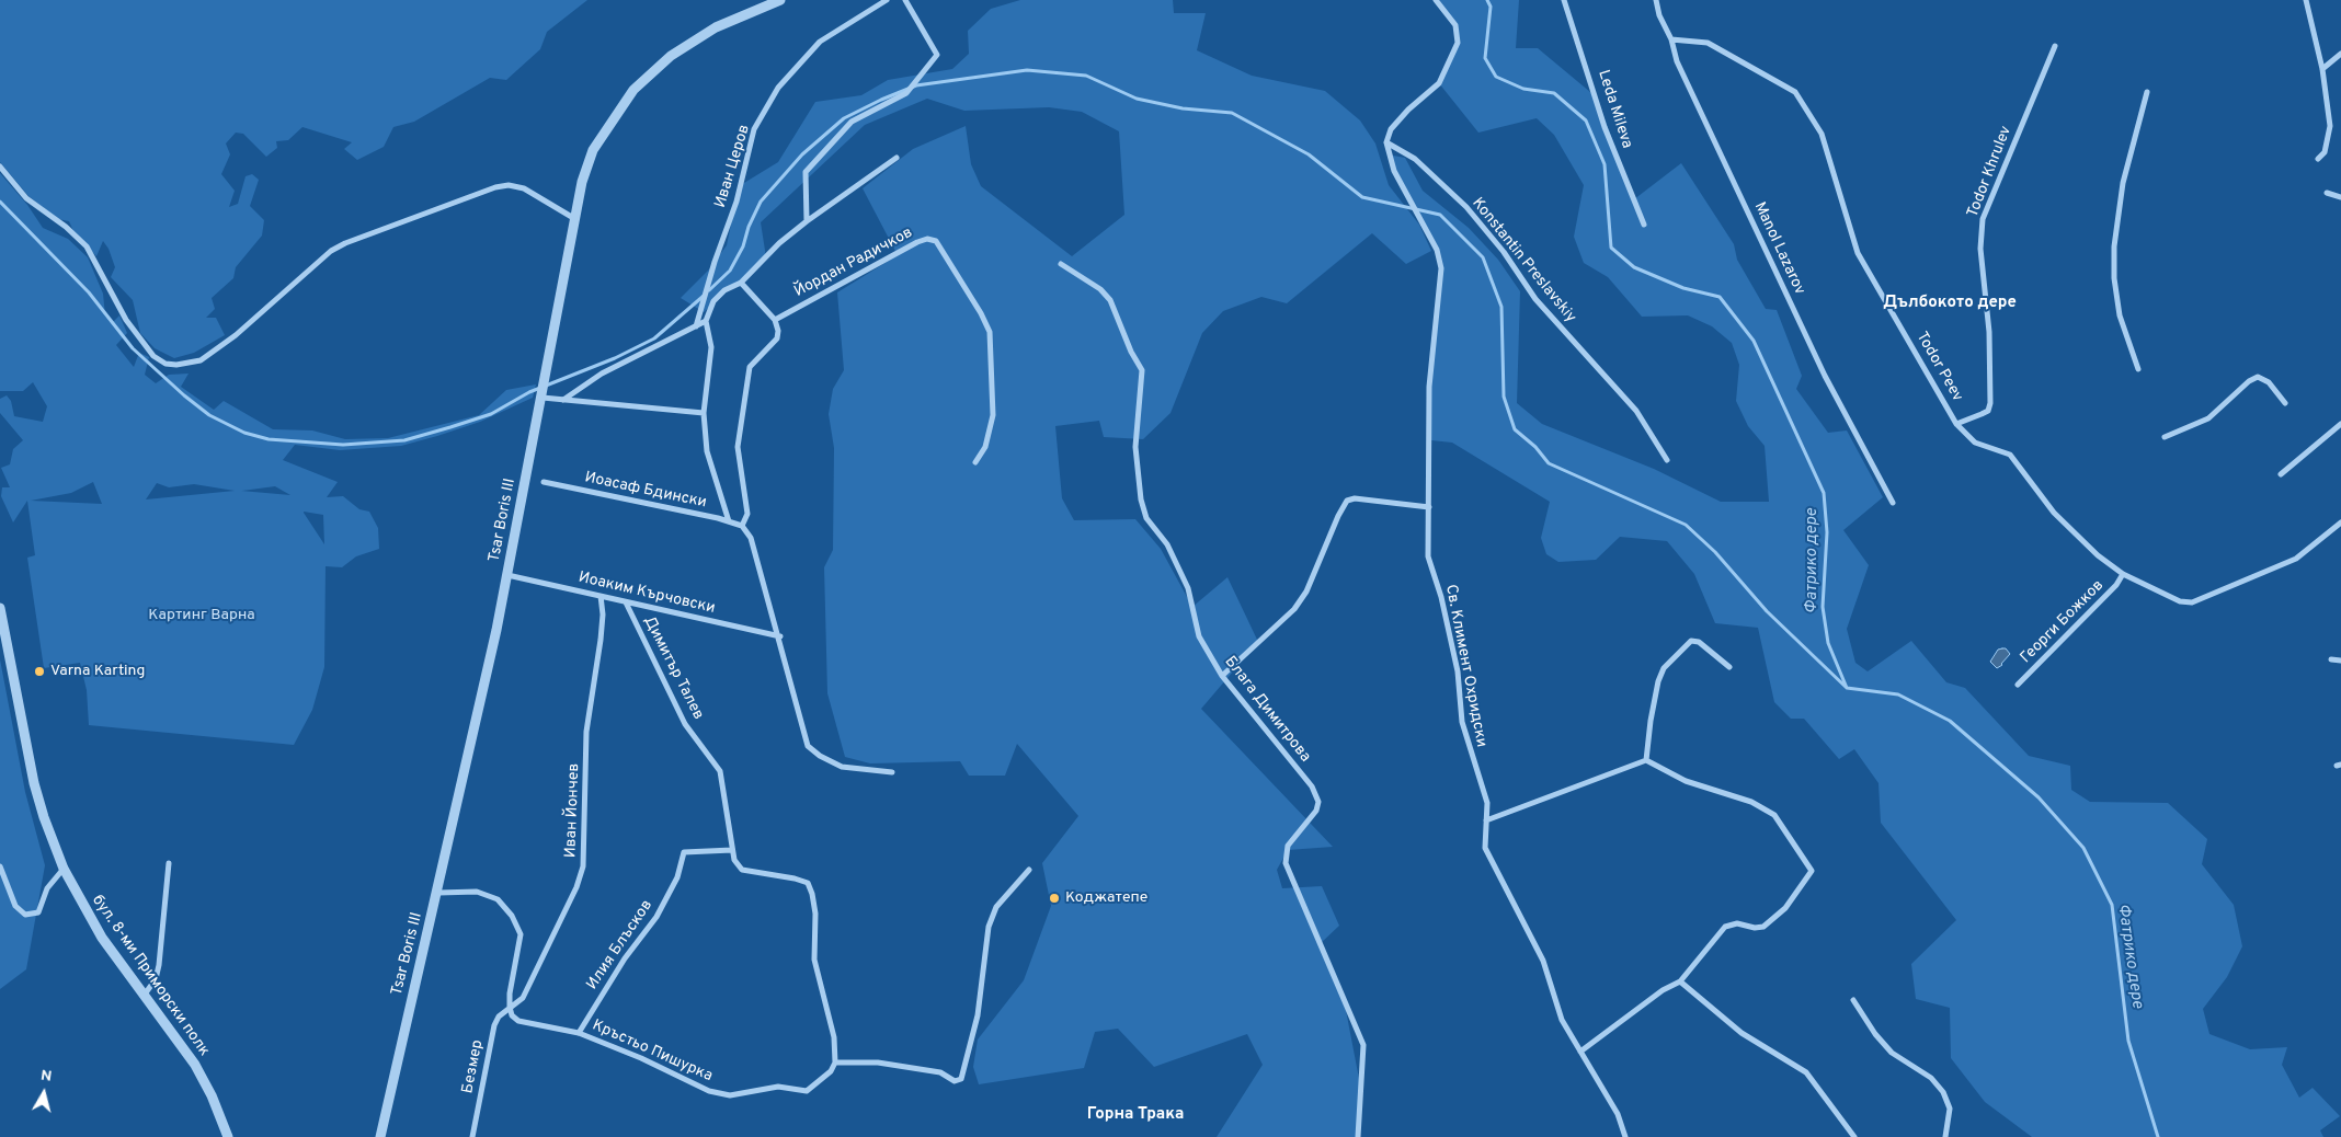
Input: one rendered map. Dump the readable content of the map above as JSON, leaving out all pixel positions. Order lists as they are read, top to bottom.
{
  "streets": {
    "street": [
      "Leda Mileva",
      "Иван Церов",
      "Todor Khrulev",
      "Manol Lazarov",
      "Konstantin Preslavskiy",
      "Йордан Радичков",
      "Todor Peev",
      "Иоасаф Бдински",
      "Tsar Boris III",
      "Иоаким Кърчовски",
      "Георги Божков",
      "Св. Климент Охридски",
      "Димитър Талев",
      "Блага Димитрова",
      "Иван Йончев",
      "Илия Блъсков",
      "бул. 8-ми Приморски полк",
      "Кръстьо Пишурка",
      "Безмер"
    ]
  },
  "crossings": [
    ["Todor Khrulev", "Todor Peev"],
    ["Manol Lazarov", "Todor Peev"],
    ["Konstantin Preslavskiy", "Св. Климент Охридски"],
    ["Todor Peev", "Георги Божков"],
    ["Tsar Boris III", "Иоаким Кърчовски"],
    ["Иоаким Кърчовски", "Димитър Талев"],
    ["Иоаким Кърчовски", "Иван Йончев"],
    ["Димитър Талев", "Илия Блъсков"],
    ["Димитър Талев", "Кръстьо Пишурка"],
    ["Иван Йончев", "Кръстьо Пишурка"],
    ["Иван Йончев", "Безмер"],
    ["Илия Блъсков", "Кръстьо Пишурка"],
    ["Кръстьо Пишурка", "Безмер"]
  ],
  "districts": ["Дълбокото дере", "Горна Трака"],
  "water": ["Фатрико дере"],
  "parks": ["Картинг Варна"],
  "places": ["Varna Karting", "Коджатепе"],
  "north": "top"
}
